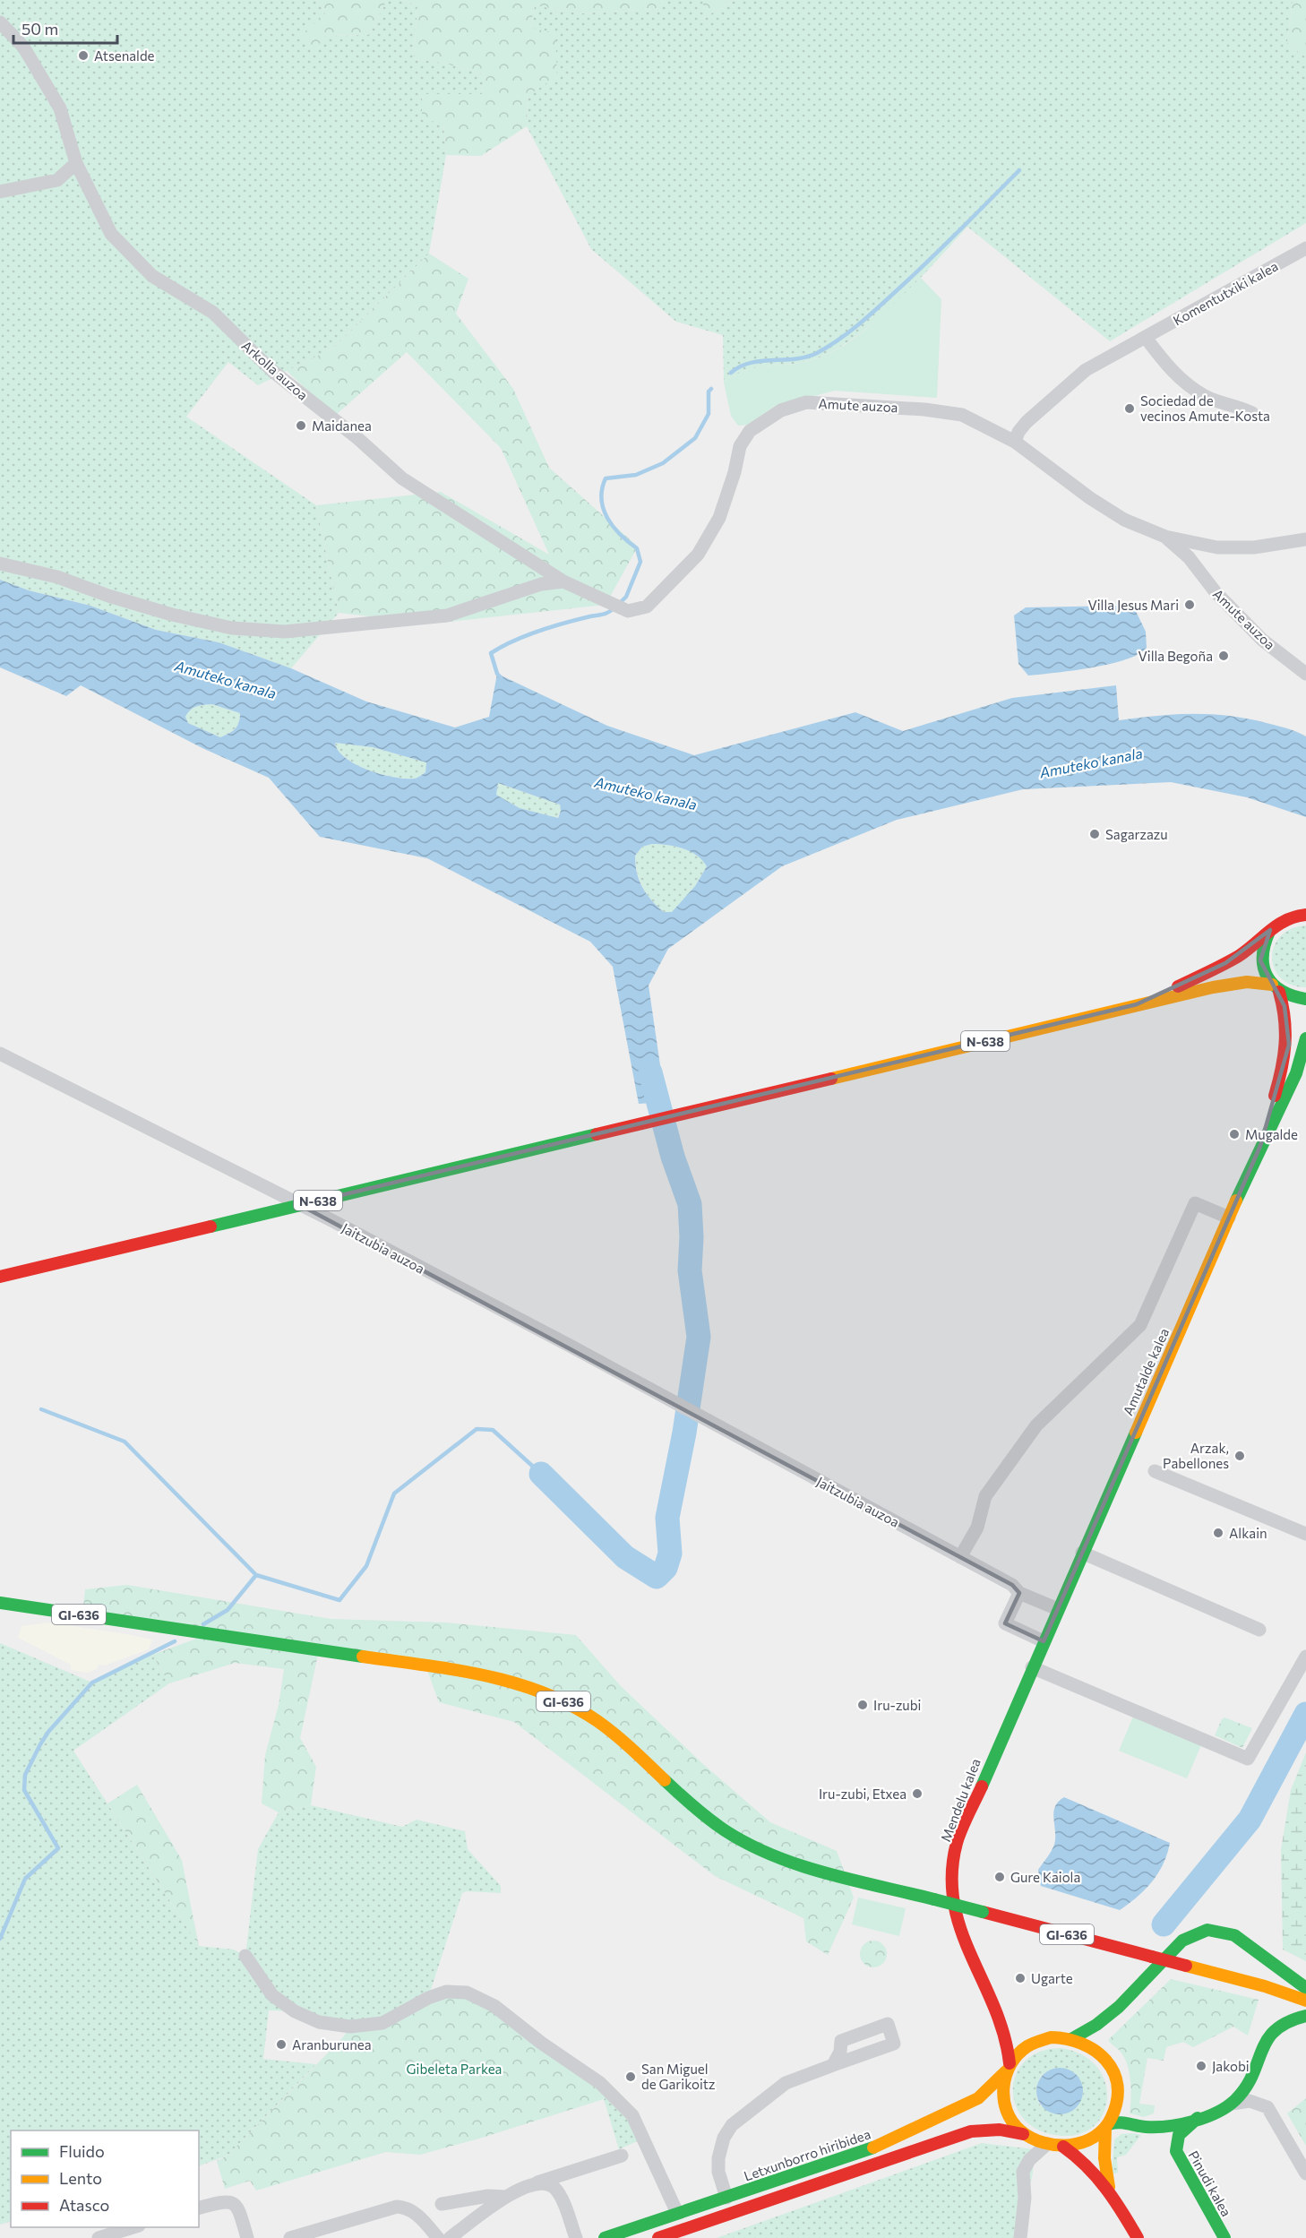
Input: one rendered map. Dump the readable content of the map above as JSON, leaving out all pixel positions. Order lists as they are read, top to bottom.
{
  "streets": {
    "main road": [
      "N-638",
      "Amutalde kalea",
      "GI-636",
      "Mendelu kalea",
      "Letxunborro hiribidea",
      "Pinudi kalea"
    ],
    "street": [
      "Komentutxiki kalea",
      "Arkolla auzoa",
      "Amute auzoa",
      "Jaitzubia auzoa"
    ]
  },
  "crossings": [
    ["Komentutxiki kalea", "Amute auzoa"],
    ["Arkolla auzoa", "Amute auzoa"],
    ["N-638", "Jaitzubia auzoa"],
    ["N-638", "Amutalde kalea"],
    ["Jaitzubia auzoa", "Amutalde kalea"],
    ["Jaitzubia auzoa", "Mendelu kalea"],
    ["Amutalde kalea", "Mendelu kalea"],
    ["Mendelu kalea", "Letxunborro hiribidea"]
  ],
  "water": ["Amuteko kanala"],
  "parks": ["Gibeleta Parkea"],
  "places": [
    "Atsenalde",
    "Sociedad de vecinos Amute-Kosta",
    "Maidanea",
    "Villa Jesus Mari",
    "Villa Begoña",
    "Sagarzazu",
    "Mugalde",
    "Arzak, Pabellones",
    "Alkain",
    "Iru-zubi",
    "Iru-zubi, Etxea",
    "Gure Kaiola",
    "Ugarte",
    "Aranburunea",
    "Jakobi",
    "San Miguel de Garikoitz"
  ],
  "legend": ["Fluido", "Lento", "Atasco"],
  "scale_bar": "50 m"
}
